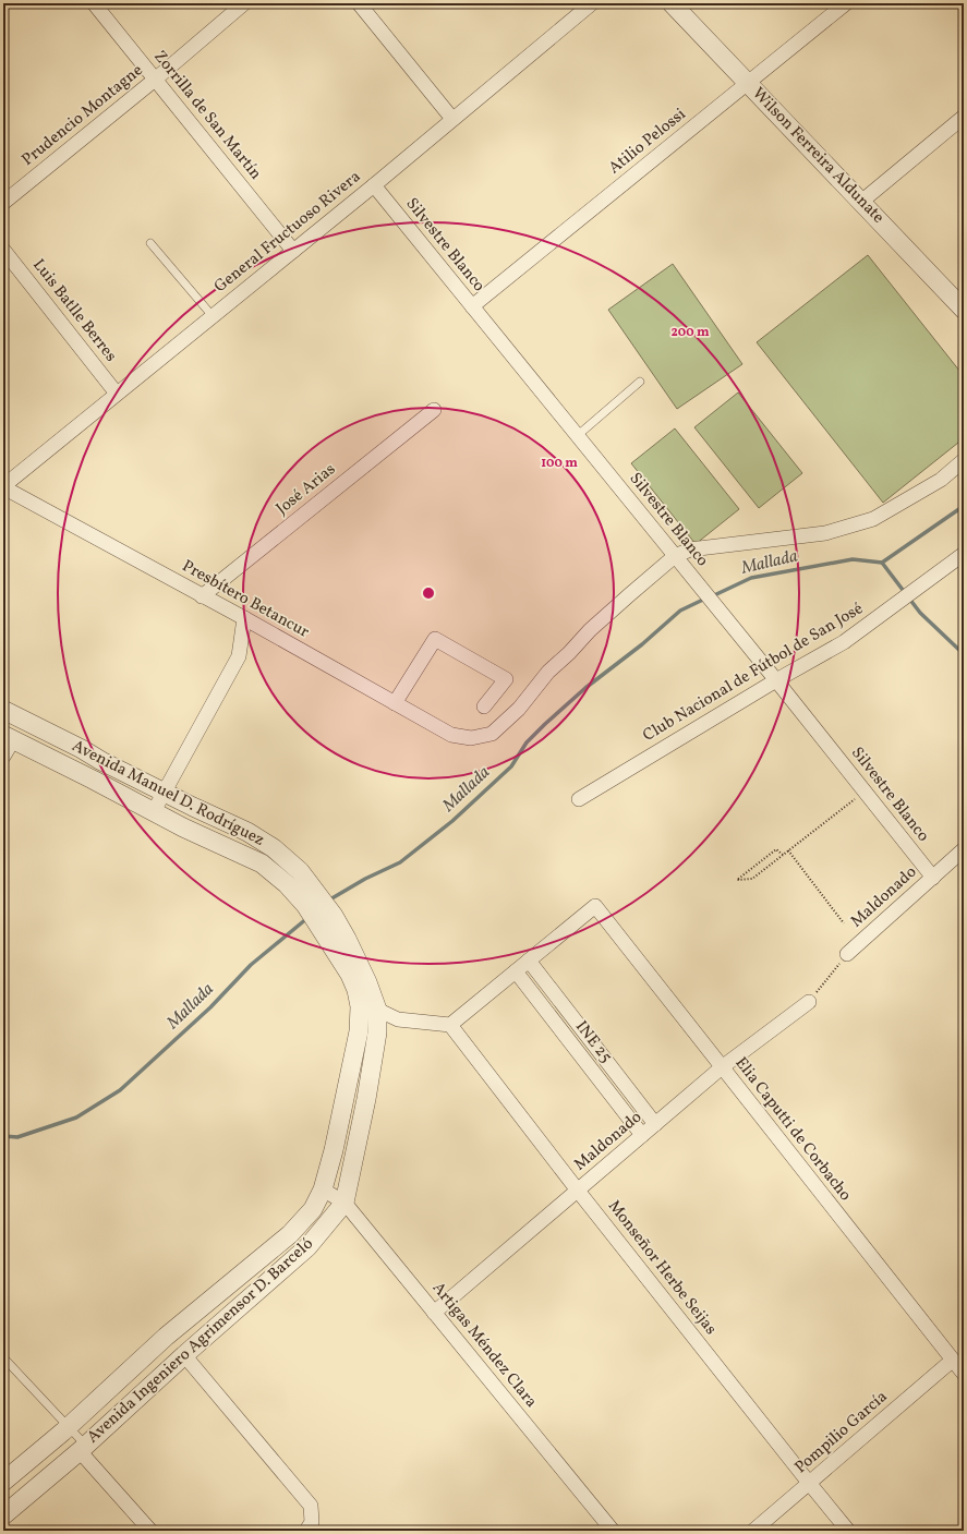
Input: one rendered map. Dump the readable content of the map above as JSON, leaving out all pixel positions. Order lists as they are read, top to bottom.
{
  "streets": {
    "street": [
      "Prudencio Montagne",
      "Zorrilla de San Martín",
      "Atilio Pelossi",
      "Wilson Ferreira Aldunate",
      "General Fructuoso Rivera",
      "Silvestre Blanco",
      "Luis Batlle Berres",
      "José Arias",
      "Presbítero Betancur",
      "Club Nacional de Fútbol de San José",
      "Avenida Manuel D. Rodríguez",
      "Maldonado",
      "INE 25",
      "Elia Caputti de Corbacho",
      "Monseñor Herbe Seijas",
      "Avenida Ingeniero Agrimensor D. Barceló",
      "Artigas Méndez Clara",
      "Pompilio García"
    ]
  },
  "crossings": [
    ["Prudencio Montagne", "Zorrilla de San Martín"],
    ["Zorrilla de San Martín", "General Fructuoso Rivera"],
    ["Atilio Pelossi", "Wilson Ferreira Aldunate"],
    ["Atilio Pelossi", "Silvestre Blanco"],
    ["General Fructuoso Rivera", "Silvestre Blanco"],
    ["General Fructuoso Rivera", "Luis Batlle Berres"],
    ["General Fructuoso Rivera", "Presbítero Betancur"],
    ["Silvestre Blanco", "Presbítero Betancur"],
    ["Silvestre Blanco", "Club Nacional de Fútbol de San José"],
    ["Silvestre Blanco", "Maldonado"],
    ["José Arias", "Presbítero Betancur"],
    ["Avenida Manuel D. Rodríguez", "Avenida Ingeniero Agrimensor D. Barceló"],
    ["Maldonado", "INE 25"],
    ["Maldonado", "Elia Caputti de Corbacho"],
    ["Maldonado", "Monseñor Herbe Seijas"],
    ["Maldonado", "Artigas Méndez Clara"],
    ["INE 25", "Elia Caputti de Corbacho"],
    ["Elia Caputti de Corbacho", "Pompilio García"],
    ["Monseñor Herbe Seijas", "Pompilio García"],
    ["Avenida Ingeniero Agrimensor D. Barceló", "Artigas Méndez Clara"]
  ],
  "water": ["Mallada"],
  "rings": ["200 m", "100 m"]
}
